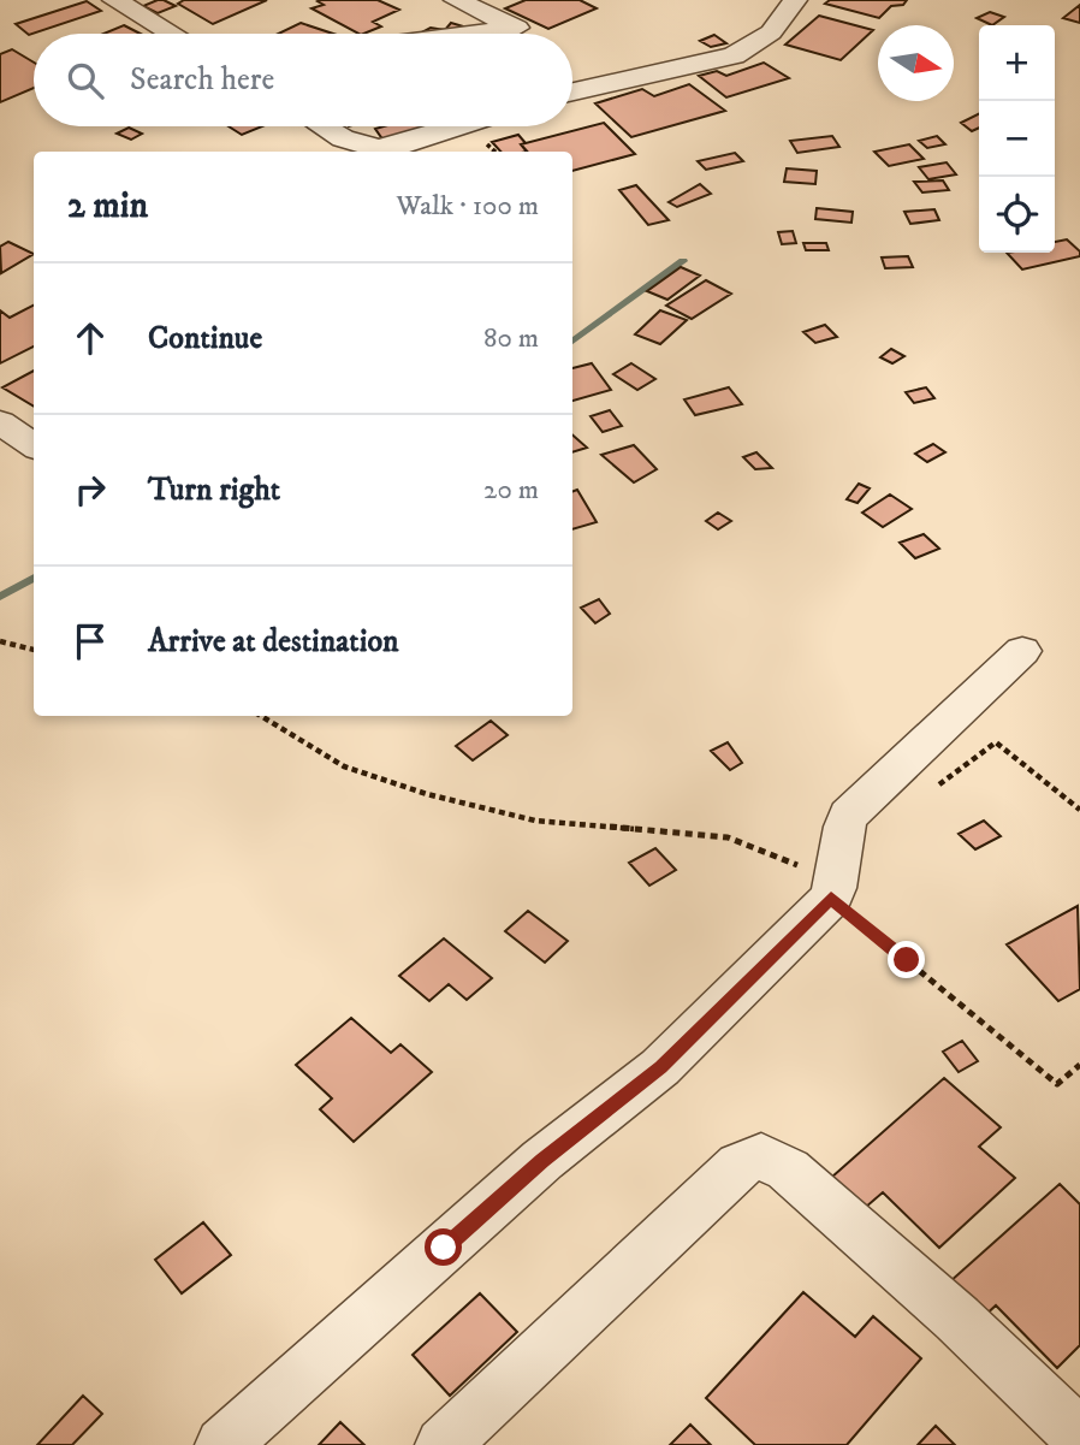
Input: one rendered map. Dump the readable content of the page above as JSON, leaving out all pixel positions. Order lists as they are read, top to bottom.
{
  "north": "right",
  "page": {
    "map_buttons": ["+", "−"],
    "search": "Search here",
    "heading": ["2 min", "Walk · 100 m"],
    "list": [
      ["Continue", "80 m"],
      ["Turn right", "20 m"],
      "Arrive at destination"
    ]
  }
}
